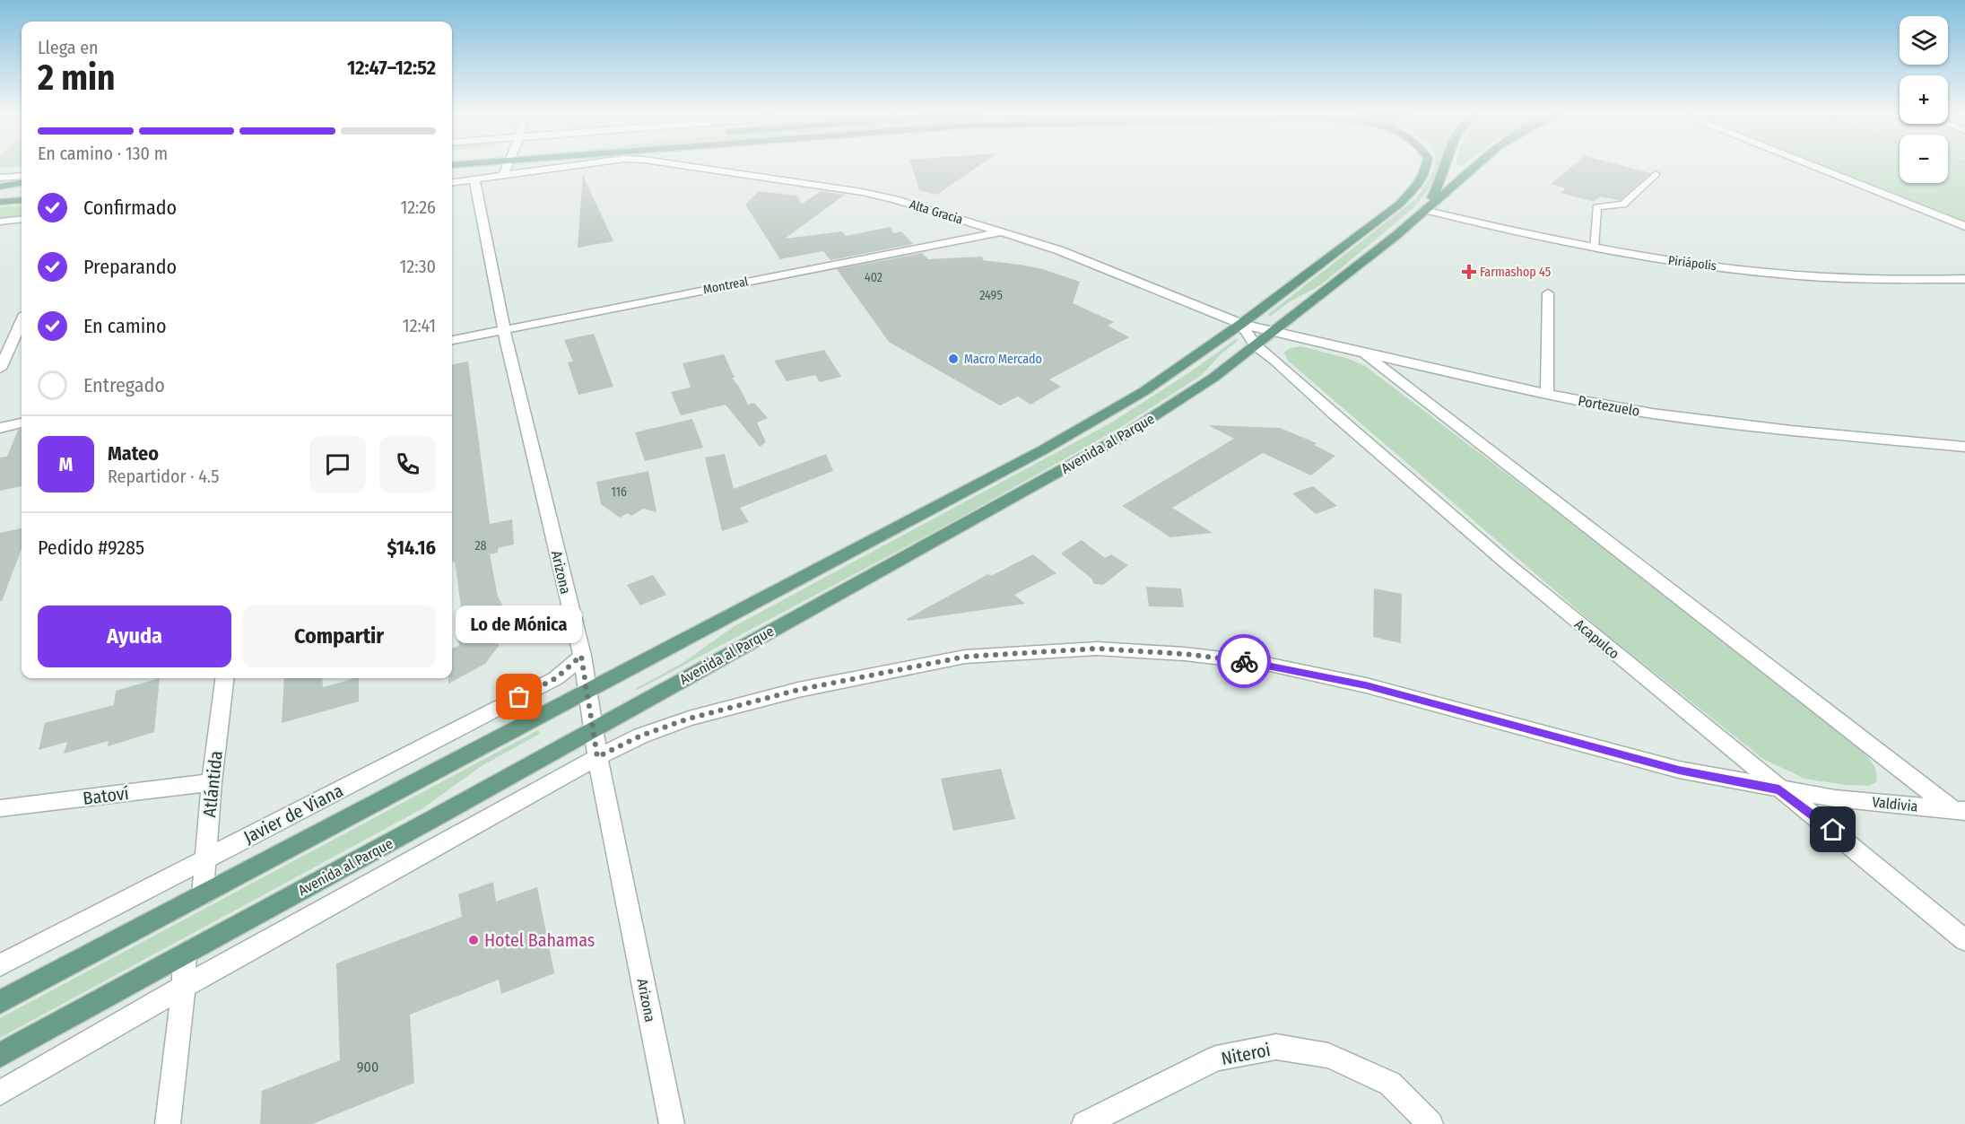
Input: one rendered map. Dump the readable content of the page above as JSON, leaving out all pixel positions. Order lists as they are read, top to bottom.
{
  "streets": {
    "main road": ["Avenida al Parque"],
    "street": [
      "Alta Gracia",
      "Piriápolis",
      "Montreal",
      "Portezuelo",
      "Arizona",
      "Acapulco",
      "Atlántida",
      "Batoví",
      "Valdivia",
      "Javier de Viana",
      "Niteroi"
    ]
  },
  "crossings": [
    ["Alta Gracia", "Montreal"],
    ["Alta Gracia", "Portezuelo"],
    ["Alta Gracia", "Avenida al Parque"],
    ["Alta Gracia", "Arizona"],
    ["Alta Gracia", "Acapulco"],
    ["Piriápolis", "Avenida al Parque"],
    ["Montreal", "Arizona"],
    ["Portezuelo", "Avenida al Parque"],
    ["Avenida al Parque", "Arizona"],
    ["Avenida al Parque", "Acapulco"],
    ["Avenida al Parque", "Atlántida"],
    ["Avenida al Parque", "Valdivia"],
    ["Arizona", "Valdivia"],
    ["Arizona", "Javier de Viana"],
    ["Acapulco", "Valdivia"],
    ["Atlántida", "Batoví"],
    ["Atlántida", "Javier de Viana"]
  ],
  "places": {
    "health": ["Farmashop 45"],
    "other": ["Macro Mercado", "Lo de Mónica", "Hotel Bahamas"]
  },
  "house_numbers": [
    "402",
    "2495",
    "116",
    "28",
    "900"
  ],
  "page": {
    "map_buttons": ["+", "−"],
    "heading": ["2 min", "Llega en", "12:47–12:52"],
    "panel": [
      "Mateo",
      "Repartidor · 4.5",
      "Pedido #9285",
      "$14.16"
    ],
    "bar": "En camino · 130 m",
    "list": [
      ["Confirmado", "12:26"],
      ["Preparando", "12:30"],
      ["En camino", "12:41"],
      "Entregado"
    ],
    "round": "M",
    "buttons": ["Ayuda", "Compartir"],
    "bubble": "Lo de Mónica"
  }
}
